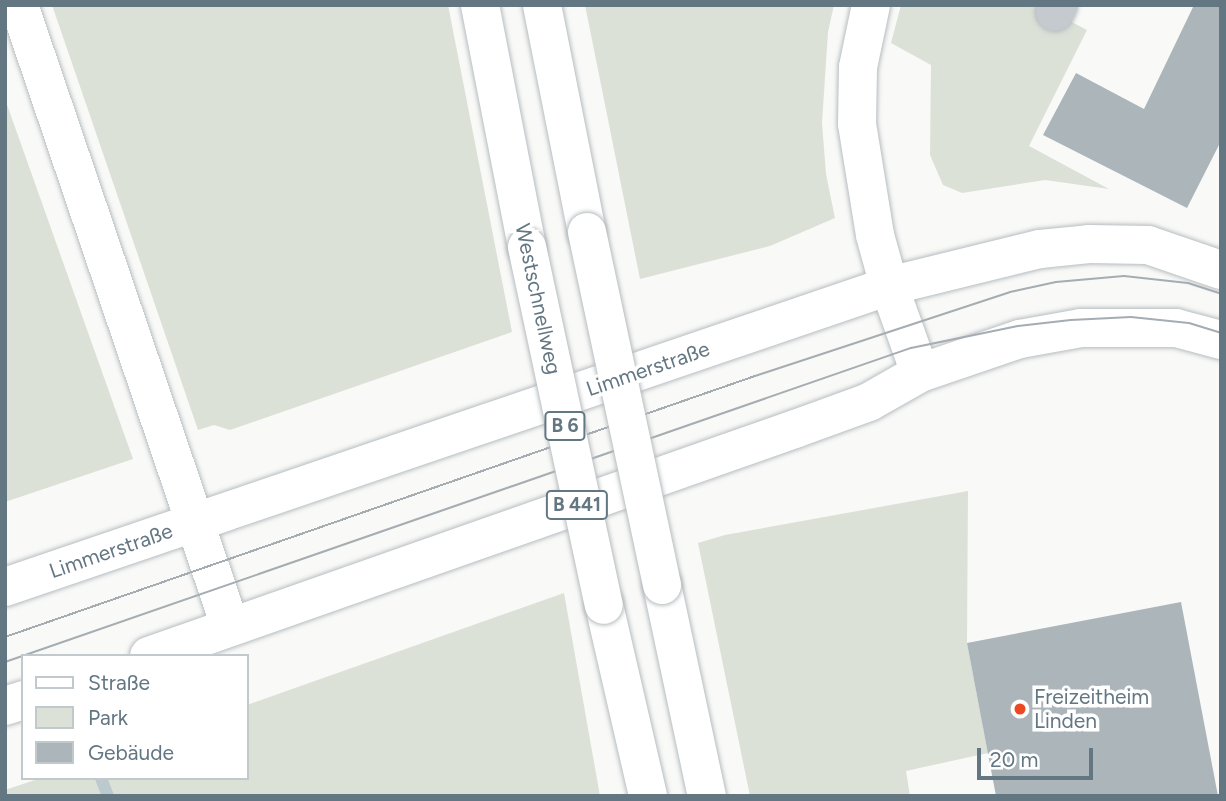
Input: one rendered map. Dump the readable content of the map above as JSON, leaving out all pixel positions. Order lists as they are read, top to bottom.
{
  "streets": {
    "main road": [
      "Westschnellweg",
      "Limmerstraße",
      "B 6",
      "B 441"
    ]
  },
  "places": ["Freizeitheim Linden"],
  "legend": ["Straße", "Park", "Gebäude"],
  "scale_bar": "20 m"
}
